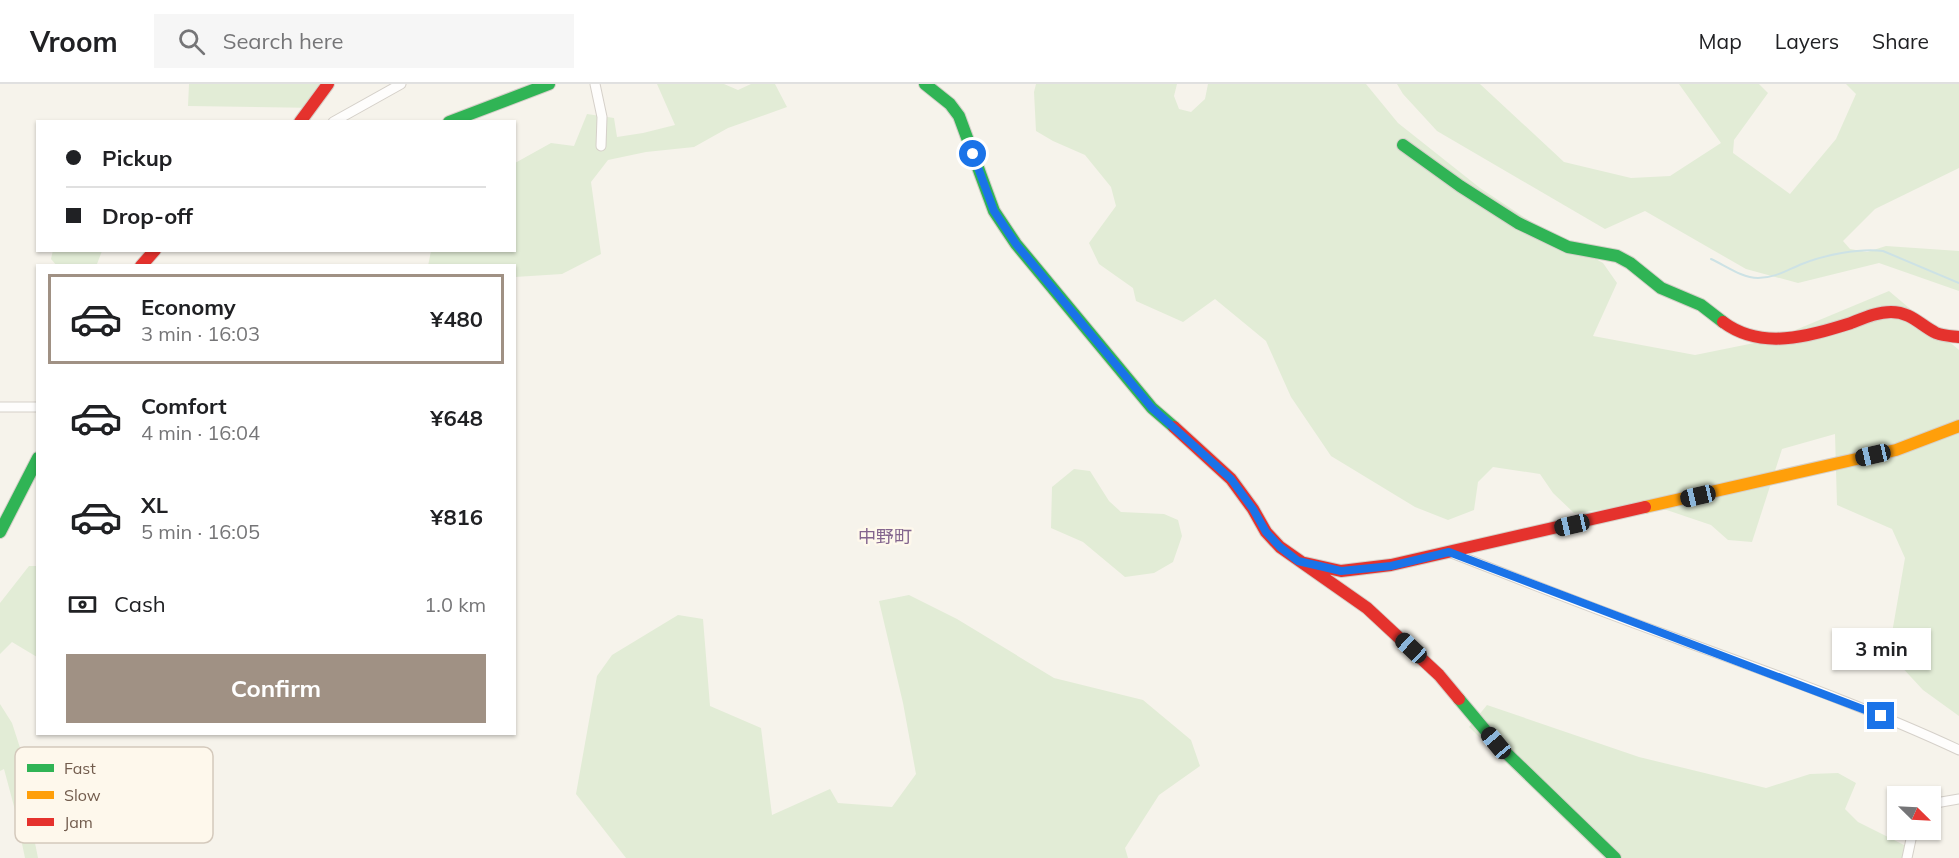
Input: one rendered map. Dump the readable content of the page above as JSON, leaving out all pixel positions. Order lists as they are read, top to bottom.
{
  "districts": ["中野町"],
  "legend": ["Fast", "Slow", "Jam"],
  "north": "bottom right",
  "page": {
    "header": "Vroom",
    "search": "Search here",
    "nav": ["Map", "Layers", "Share"],
    "banner": ["Pickup", "Drop-off"],
    "list": [
      {
        "name": "Economy",
        "note": "3 min · 16:03",
        "value": "¥480"
      },
      {
        "name": "Comfort",
        "note": "4 min · 16:04",
        "value": "¥648"
      },
      {
        "name": "XL",
        "note": "5 min · 16:05",
        "value": "¥816"
      }
    ],
    "pay": ["Cash", "1.0 km"],
    "bubble": "3 min",
    "buttons": "Confirm"
  }
}
